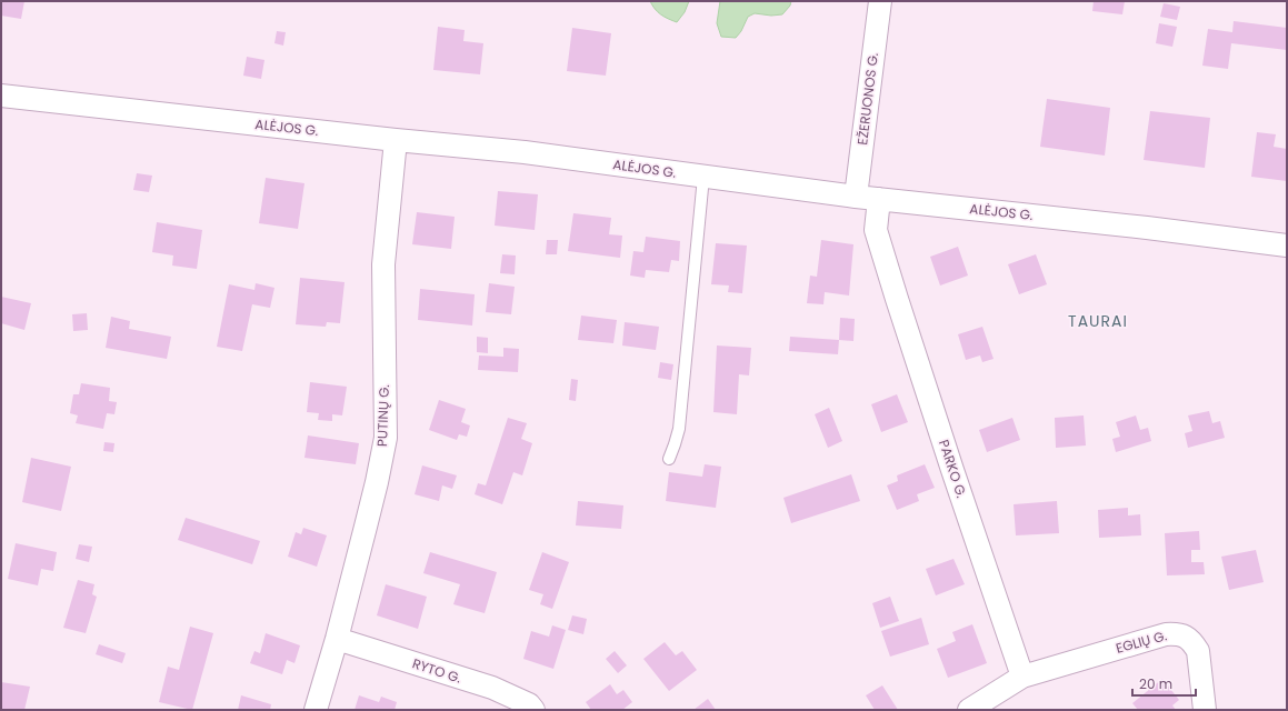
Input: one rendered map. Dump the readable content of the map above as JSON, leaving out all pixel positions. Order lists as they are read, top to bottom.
{
  "streets": {
    "street": [
      "EŽERUONOS G.",
      "ALĖJOS G.",
      "PUTINŲ G.",
      "PARKO G.",
      "EGLIŲ G.",
      "RYTO G."
    ]
  },
  "crossings": [
    ["EŽERUONOS G.", "ALĖJOS G."],
    ["ALĖJOS G.", "PUTINŲ G."],
    ["ALĖJOS G.", "PARKO G."],
    ["PUTINŲ G.", "RYTO G."],
    ["PARKO G.", "EGLIŲ G."]
  ],
  "districts": ["TAURAI"],
  "scale_bar": "20 m"
}
